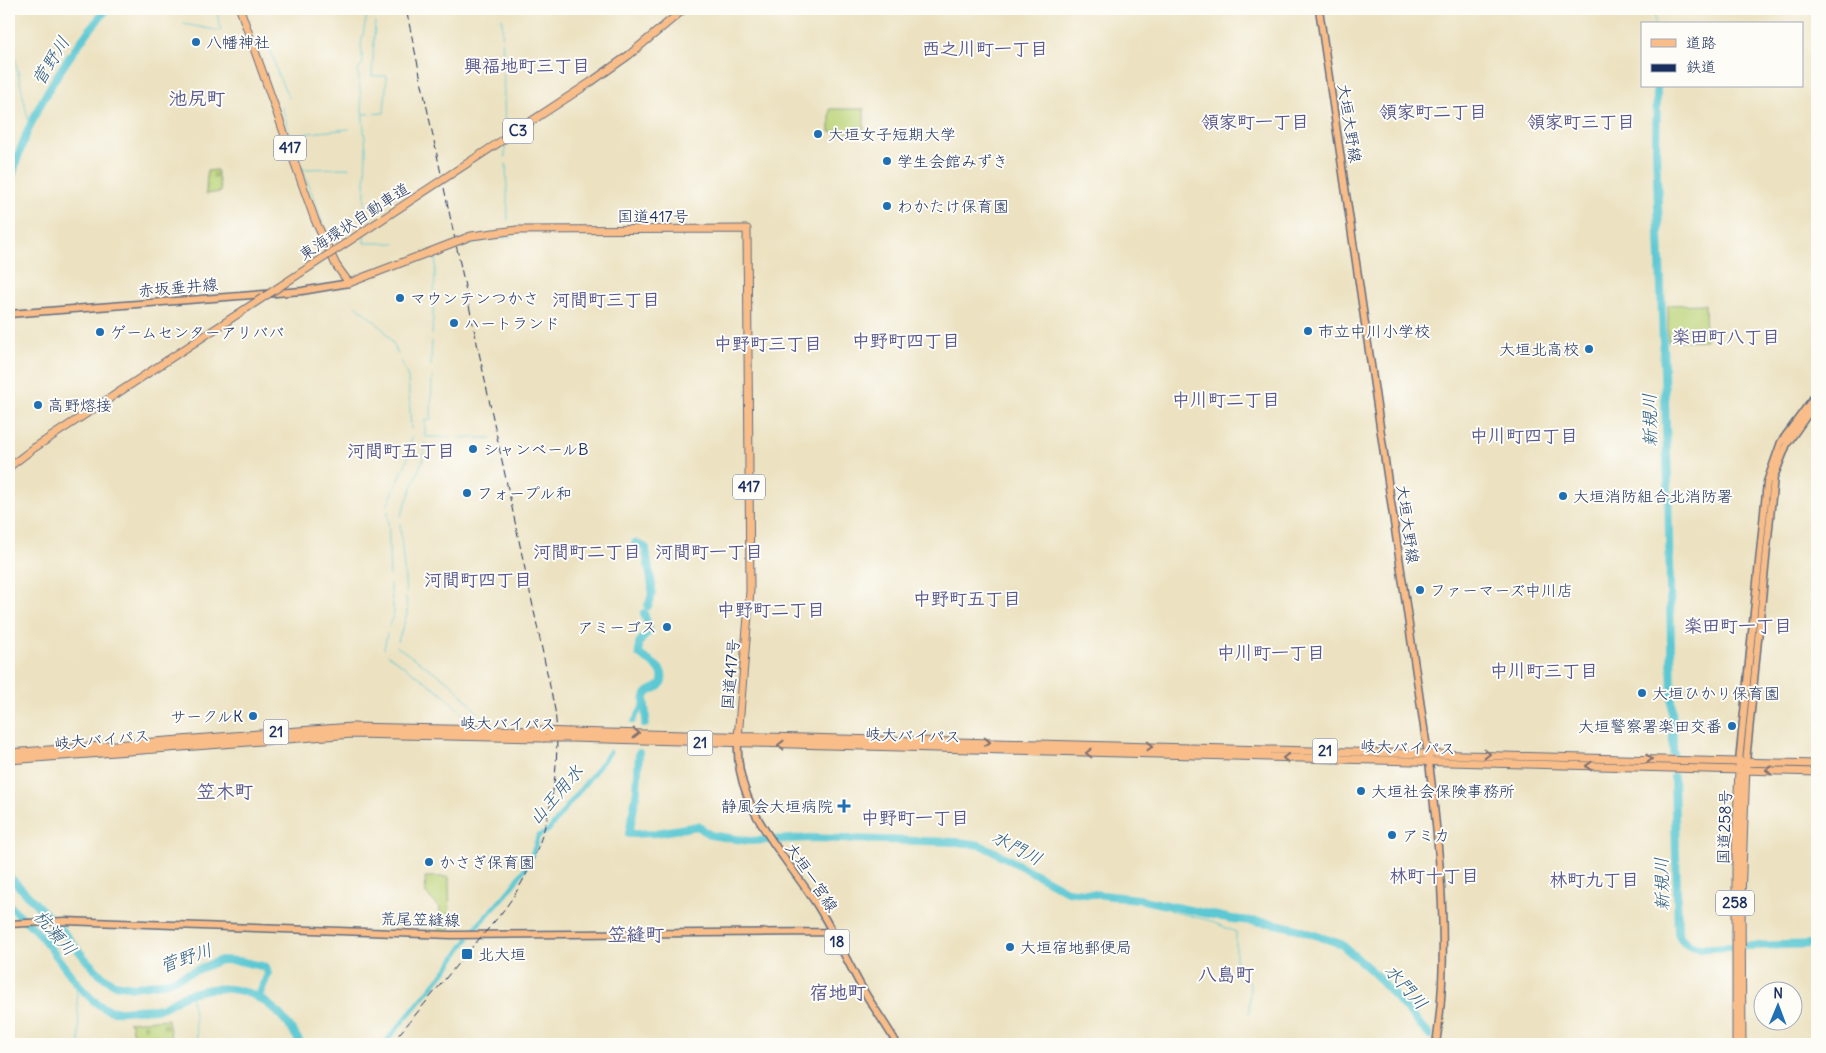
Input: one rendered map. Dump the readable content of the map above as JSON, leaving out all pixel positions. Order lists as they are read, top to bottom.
{
  "streets": {
    "highway": [
      "C3",
      "417",
      "国道417号",
      "東海環状自動車道",
      "岐大バイパス",
      "21",
      "国道258号",
      "258"
    ],
    "main road": [
      "大垣大野線",
      "赤坂垂井線",
      "大垣一宮線",
      "荒尾笠縫線",
      "18"
    ]
  },
  "crossings": [
    ["大垣大野線", "岐大バイパス"],
    ["417", "国道417号"],
    ["417", "赤坂垂井線"],
    ["国道417号", "赤坂垂井線"],
    ["国道417号", "岐大バイパス"],
    ["国道417号", "大垣一宮線"],
    ["岐大バイパス", "国道258号"],
    ["岐大バイパス", "大垣一宮線"],
    ["大垣一宮線", "荒尾笠縫線"]
  ],
  "districts": [
    "西之川町一丁目",
    "興福地町三丁目",
    "池尻町",
    "領家町二丁目",
    "領家町一丁目",
    "領家町三丁目",
    "河間町三丁目",
    "楽田町八丁目",
    "中野町四丁目",
    "中野町三丁目",
    "中川町二丁目",
    "中川町四丁目",
    "河間町五丁目",
    "河間町二丁目",
    "河間町一丁目",
    "河間町四丁目",
    "中野町五丁目",
    "中野町二丁目",
    "楽田町一丁目",
    "中川町一丁目",
    "中川町三丁目",
    "笠木町",
    "中野町一丁目",
    "林町十丁目",
    "林町九丁目",
    "笠縫町",
    "八島町",
    "宿地町"
  ],
  "water": [
    "菅野川",
    "新規川",
    "山王用水",
    "水門川",
    "杭瀬川"
  ],
  "places": {
    "other": [
      "八幡神社",
      "大垣女子短期大学",
      "学生会館みずき",
      "わかたけ保育園",
      "マウンテンつかさ",
      "ハートランド",
      "市立中川小学校",
      "ゲームセンターアリババ",
      "大垣北高校",
      "高野熔接",
      "シャンベールB",
      "フォープル和",
      "大垣消防組合北消防署",
      "ファーマーズ中川店",
      "アミーゴス",
      "大垣ひかり保育園",
      "サークルK",
      "大垣警察署楽田交番",
      "大垣社会保険事務所",
      "アミカ",
      "かさぎ保育園",
      "大垣宿地郵便局"
    ],
    "health": ["静風会大垣病院"],
    "transit": ["北大垣"]
  },
  "legend": ["道路", "鉄道"],
  "north": "top"
}
